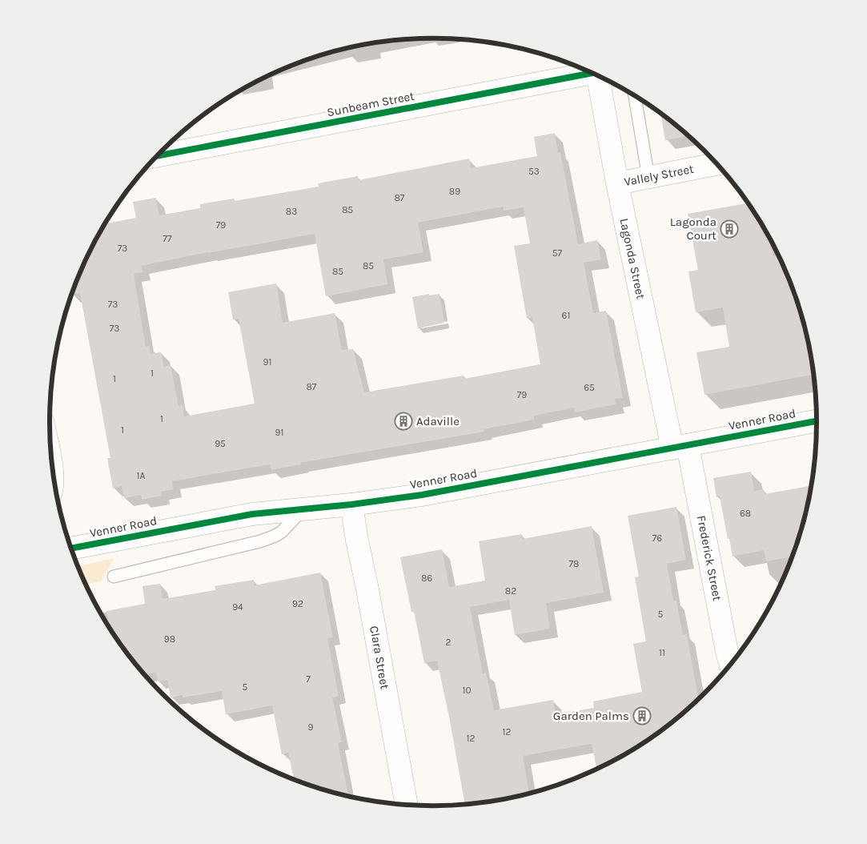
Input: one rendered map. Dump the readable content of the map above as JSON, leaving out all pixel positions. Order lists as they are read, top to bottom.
{
  "streets": {
    "street": [
      "Sunbeam Street",
      "Vallely Street",
      "Lagonda Street",
      "Venner Road",
      "Frederick Street",
      "Clara Street"
    ]
  },
  "crossings": [
    ["Vallely Street", "Lagonda Street"],
    ["Lagonda Street", "Venner Road"],
    ["Lagonda Street", "Frederick Street"],
    ["Venner Road", "Frederick Street"],
    ["Venner Road", "Clara Street"]
  ],
  "places": {
    "building": ["Lagonda Court", "Adaville", "Garden Palms"]
  },
  "house_numbers": [
    "53",
    "89",
    "87",
    "85",
    "83",
    "79",
    "77",
    "73",
    "57",
    "85",
    "85",
    "73",
    "61",
    "73",
    "91",
    "1",
    "1",
    "87",
    "65",
    "79",
    "1",
    "1",
    "91",
    "95",
    "1A",
    "68",
    "76",
    "78",
    "86",
    "82",
    "92",
    "94",
    "5",
    "98",
    "2",
    "11",
    "7",
    "5",
    "10",
    "9",
    "12",
    "12"
  ]
}
